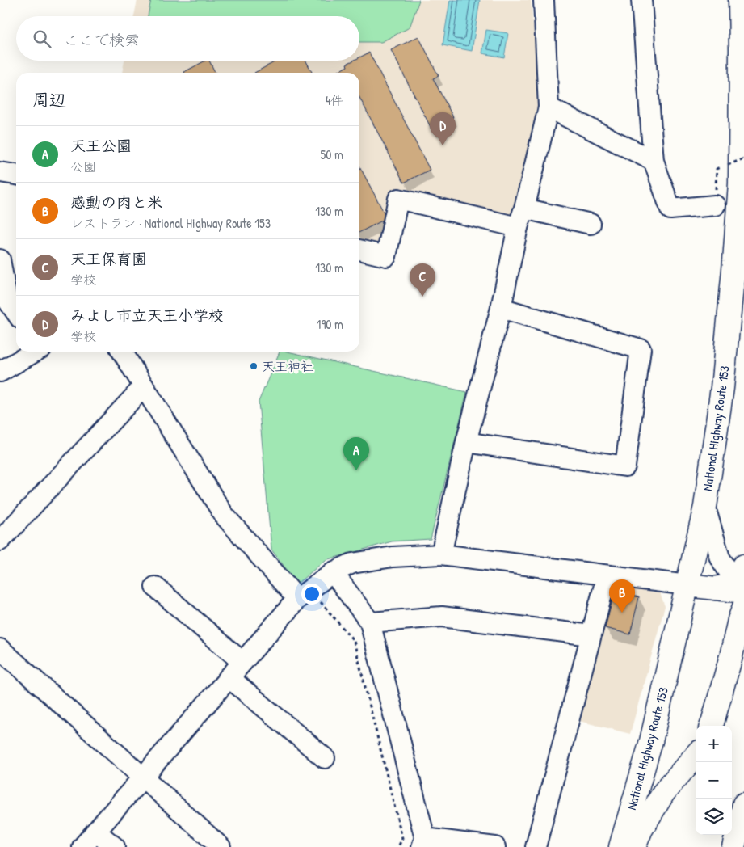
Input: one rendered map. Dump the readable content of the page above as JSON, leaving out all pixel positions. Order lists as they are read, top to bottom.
{
  "streets": {
    "main road": ["National Highway Route 153"]
  },
  "places": ["天王神社"],
  "page": {
    "search": "ここで検索",
    "heading": ["周辺", "4件"],
    "pins": [
      "D",
      "C",
      "A",
      "B"
    ],
    "list": [
      {
        "mark": "A",
        "name": "天王公園",
        "note": "公園",
        "value": "50 m"
      },
      {
        "mark": "B",
        "name": "感動の肉と米",
        "note": "レストラン · National Highway Route 153",
        "value": "130 m"
      },
      {
        "mark": "C",
        "name": "天王保育園",
        "note": "学校",
        "value": "130 m"
      },
      {
        "mark": "D",
        "name": "みよし市立天王小学校",
        "note": "学校",
        "value": "190 m"
      }
    ],
    "map_buttons": ["+", "−"]
  }
}
